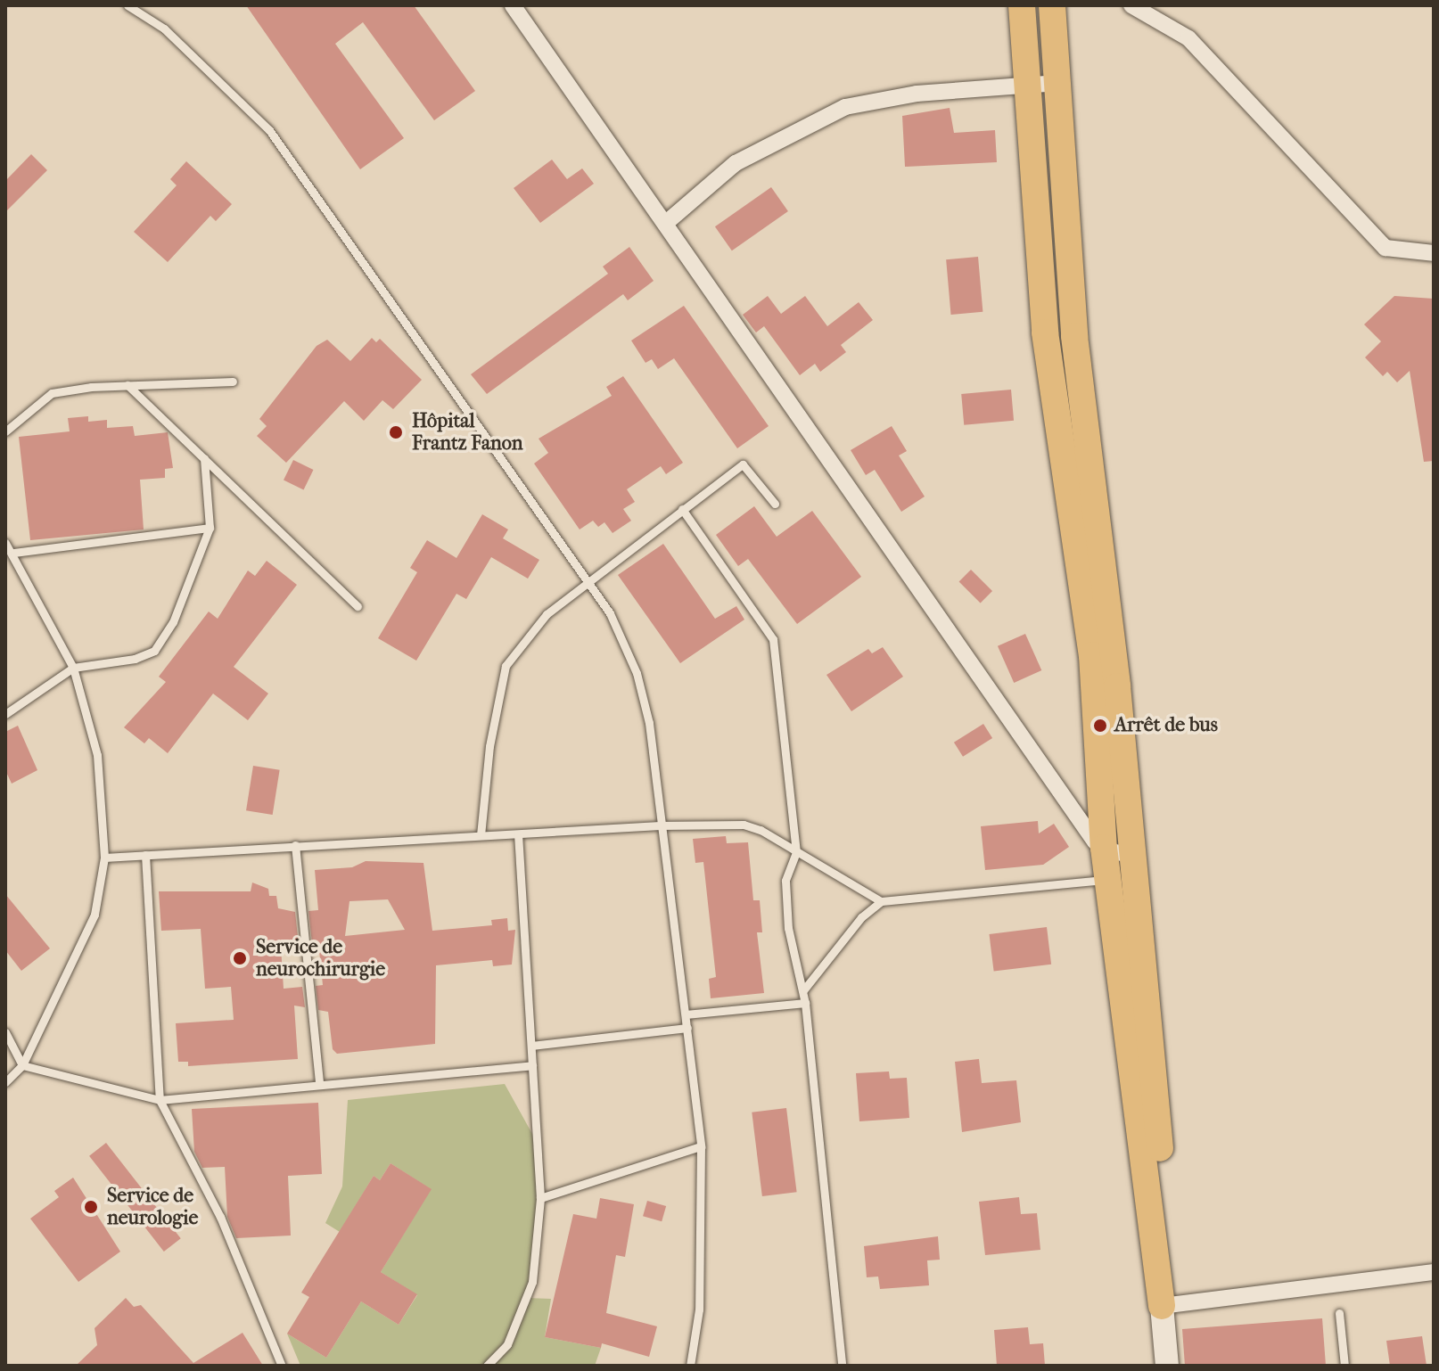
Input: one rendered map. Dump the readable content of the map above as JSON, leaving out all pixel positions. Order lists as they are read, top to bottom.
{
  "places": [
    "Hôpital Frantz Fanon",
    "Arrêt de bus",
    "Service de neurochirurgie",
    "Service de neurologie"
  ]
}
